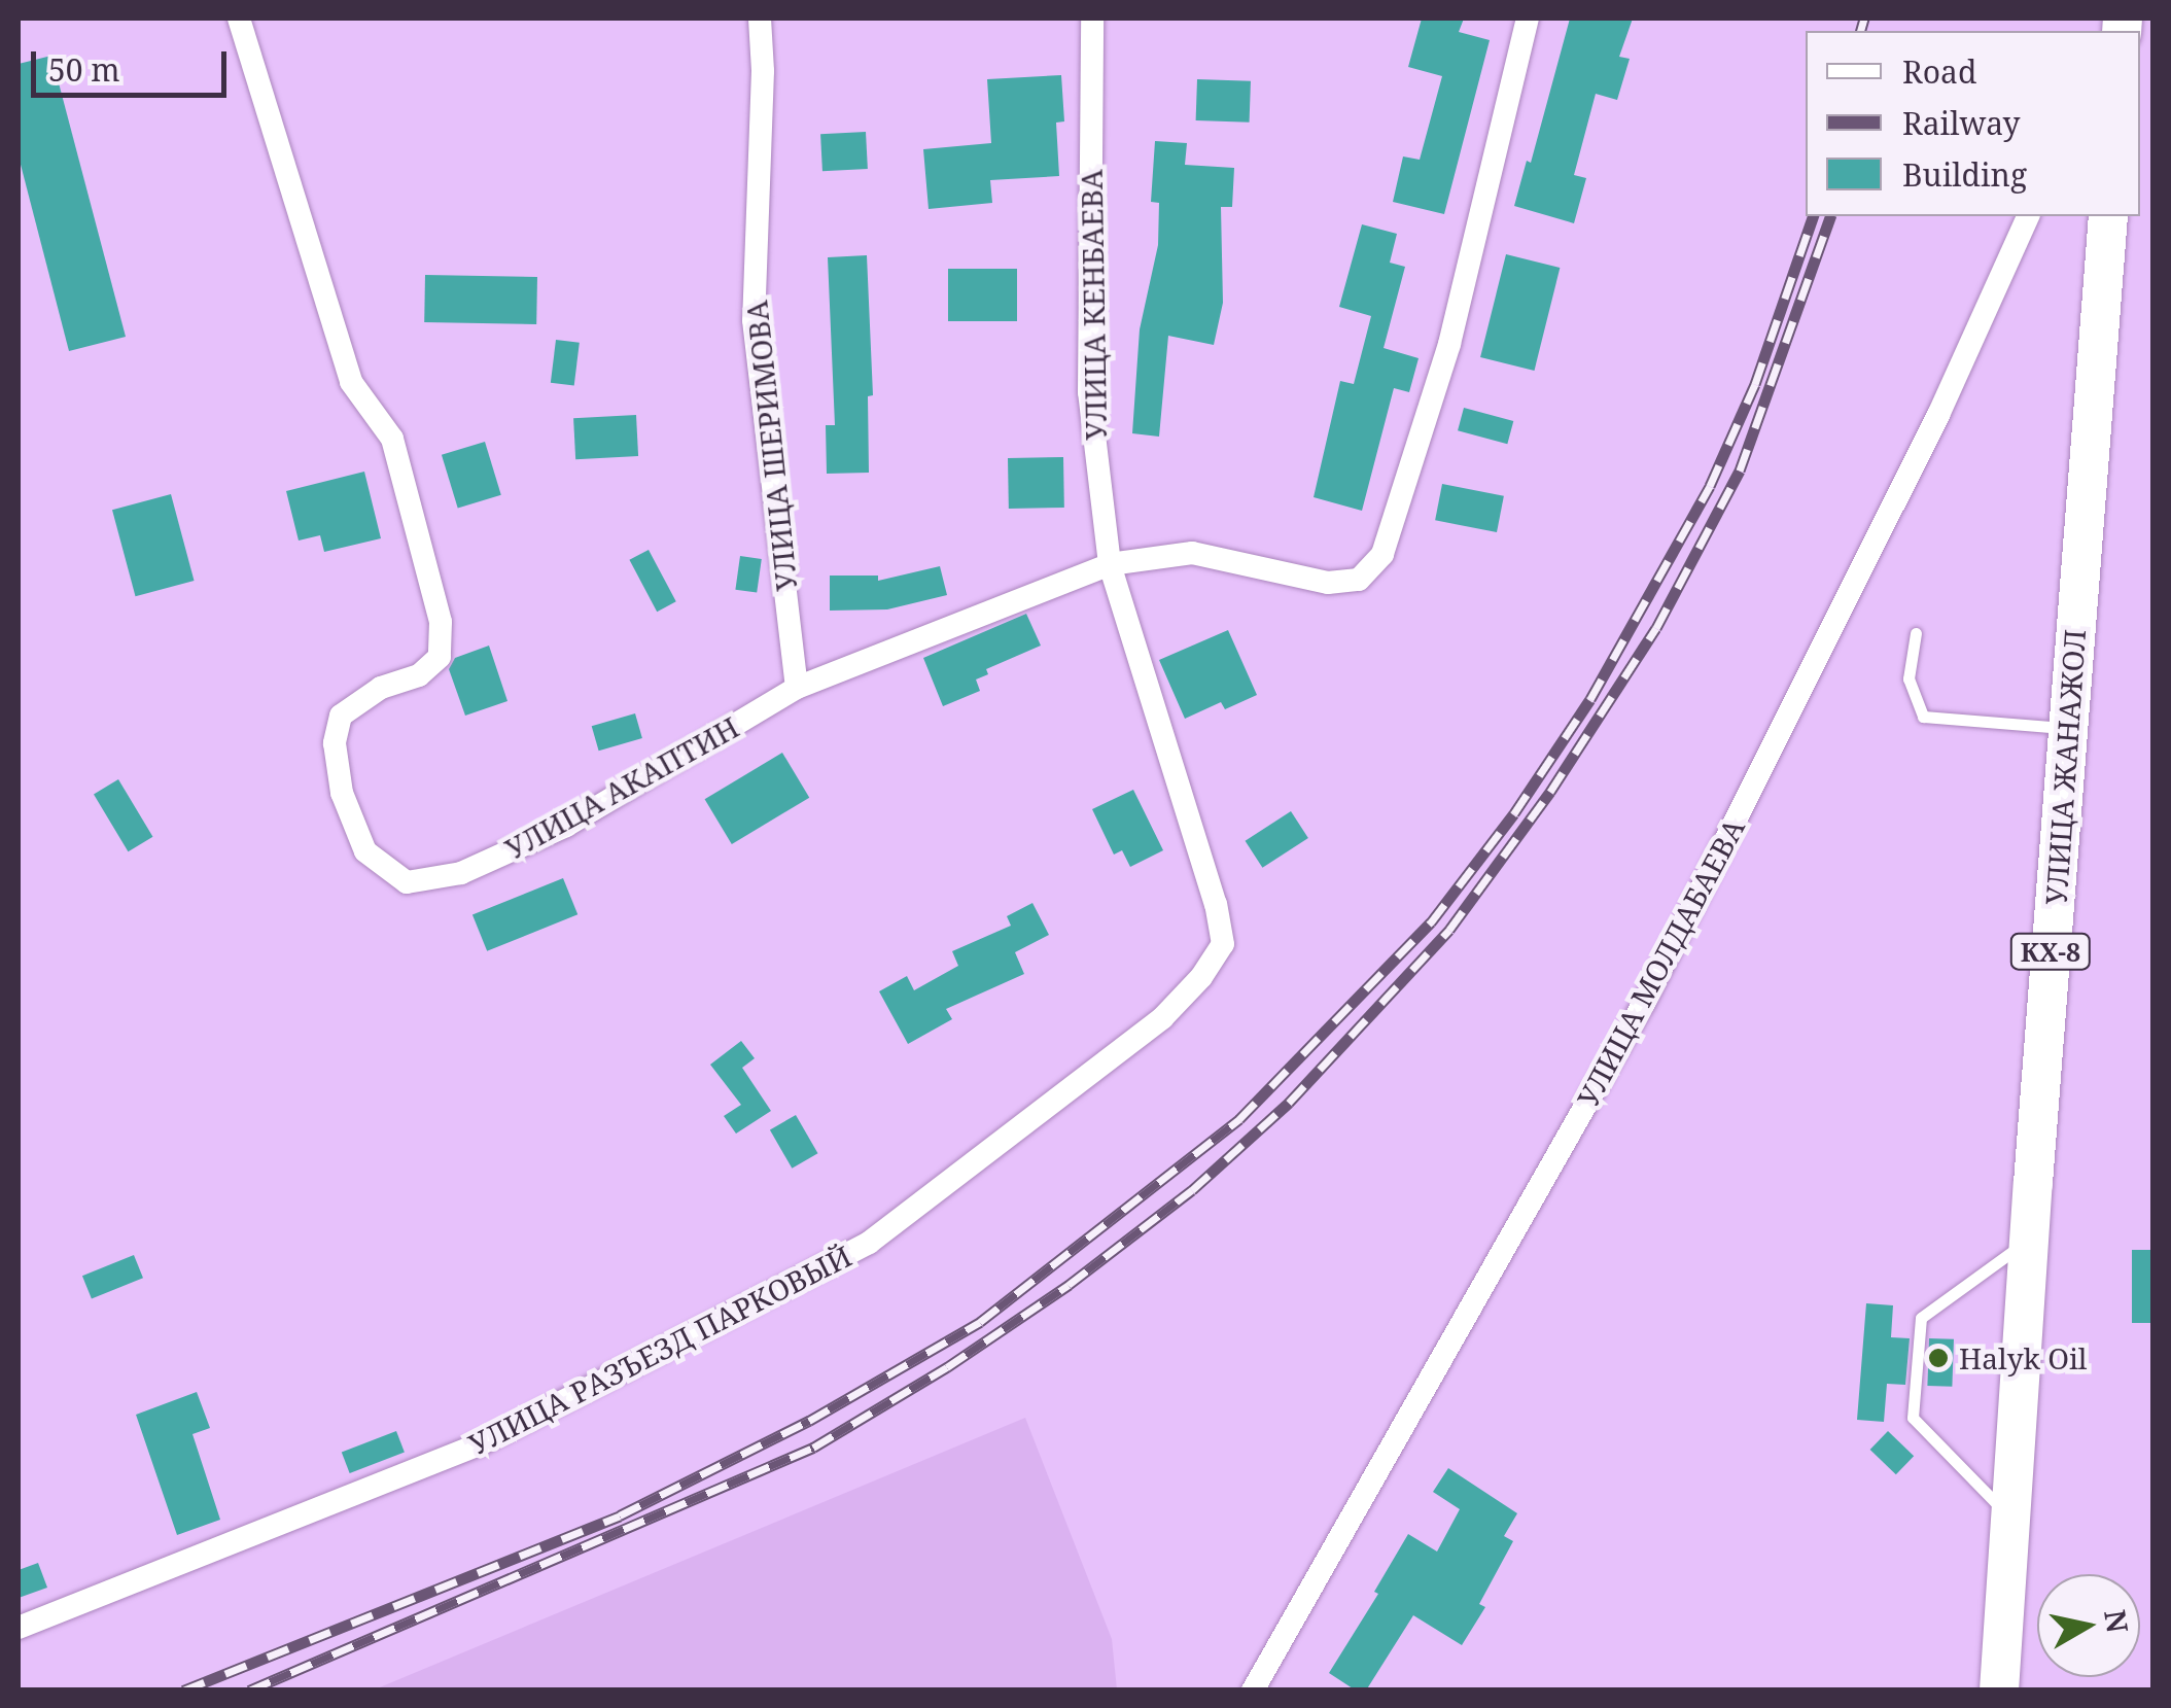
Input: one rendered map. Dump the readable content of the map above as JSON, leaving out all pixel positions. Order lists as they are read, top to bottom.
{
  "streets": {
    "main road": ["УЛИЦА ЖАНАЖОЛ", "КХ-8"],
    "street": [
      "УЛИЦА КЕНБАЕВА",
      "УЛИЦА ШЕРИМОВА",
      "УЛИЦА АКАПТИН",
      "УЛИЦА МОЛДАБАЕВА",
      "УЛИЦА РАЗЪЕЗД ПАРКОВЫЙ"
    ]
  },
  "crossings": [
    ["УЛИЦА КЕНБАЕВА", "УЛИЦА АКАПТИН"],
    ["УЛИЦА КЕНБАЕВА", "УЛИЦА РАЗЪЕЗД ПАРКОВЫЙ"],
    ["УЛИЦА ШЕРИМОВА", "УЛИЦА АКАПТИН"]
  ],
  "places": ["Halyk Oil"],
  "legend": ["Road", "Railway", "Building"],
  "scale_bar": "50 m",
  "north": "right"
}
